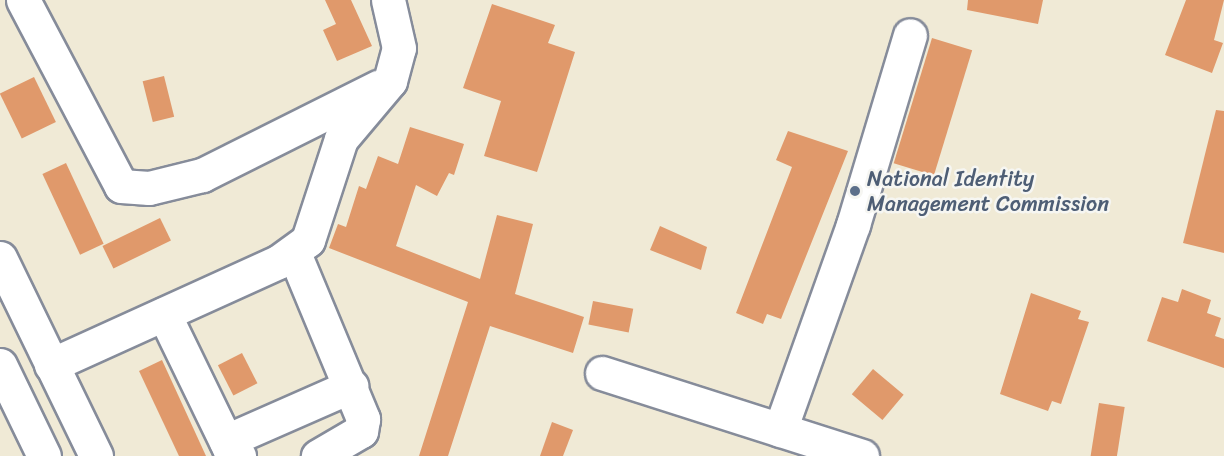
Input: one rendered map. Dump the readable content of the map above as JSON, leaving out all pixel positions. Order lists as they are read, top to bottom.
{
  "places": ["National Identity Management Commission"]
}
